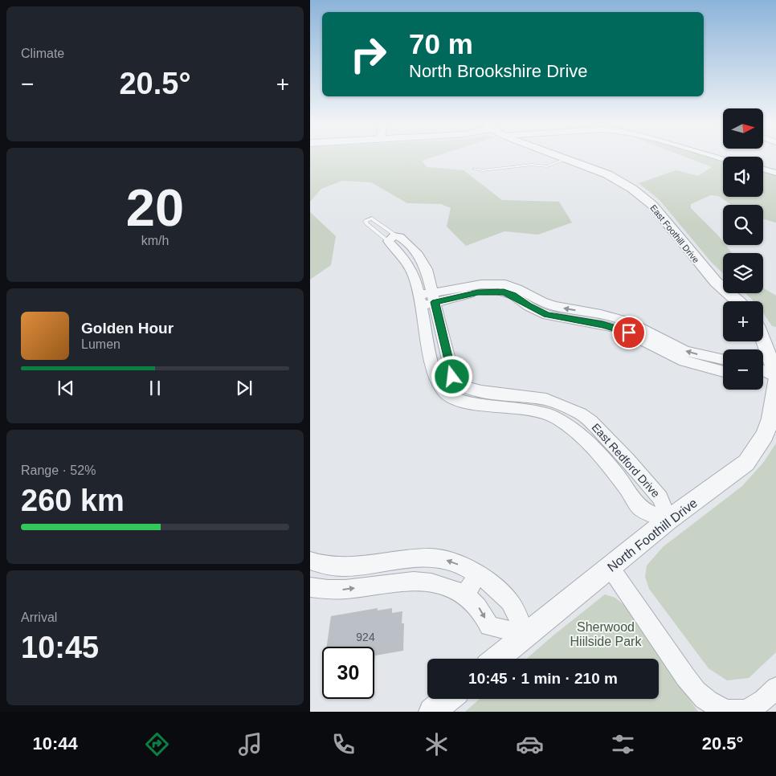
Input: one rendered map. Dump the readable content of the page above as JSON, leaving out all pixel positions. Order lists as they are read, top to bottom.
{
  "streets": {
    "street": ["East Foothill Drive", "East Redford Drive", "North Foothill Drive"]
  },
  "crossings": [
    ["East Redford Drive", "North Foothill Drive"]
  ],
  "parks": ["Sherwood Hiilside Park"],
  "house_numbers": ["924"],
  "north": "right",
  "page": {
    "tile": [
      "Climate",
      ["20", "km/h"],
      ["Range · 52%", "260 km"],
      ["Arrival", "10:45"]
    ],
    "turn": ["70 m", "North Brookshire Drive"],
    "heat": ["−", "20.5°", "+"],
    "map_buttons": ["+", "−"],
    "song": ["Golden Hour", "Lumen"],
    "limit": "30",
    "trip": "10:45 · 1 min · 210 m",
    "tabs": ["10:44", "20.5°"]
  }
}
